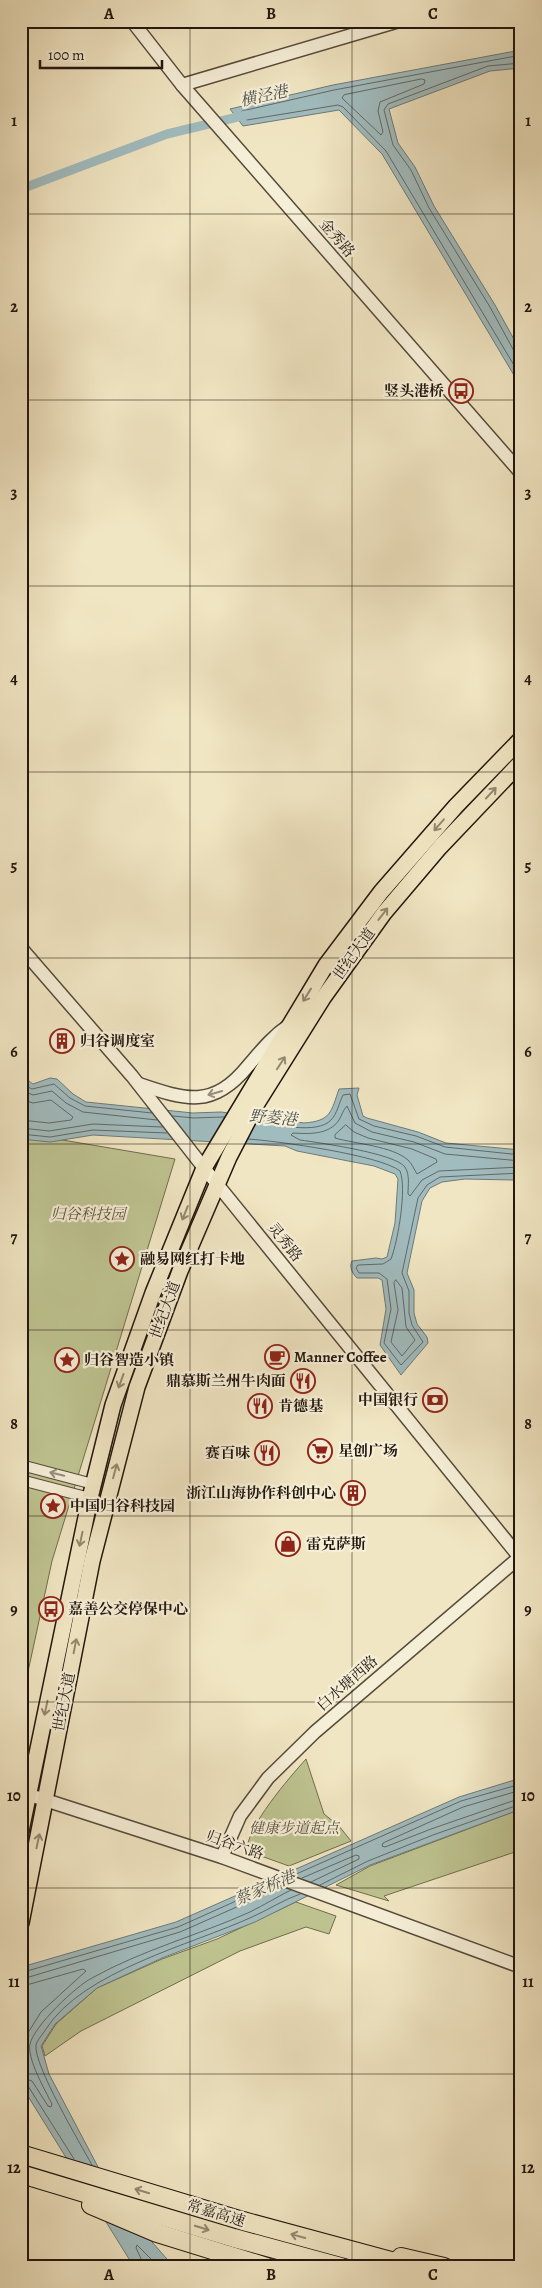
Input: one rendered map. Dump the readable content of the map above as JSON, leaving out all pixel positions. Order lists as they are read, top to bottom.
{
  "streets": {
    "highway": ["常嘉高速"],
    "main road": ["世纪大道"],
    "street": [
      "金秀路",
      "灵秀路",
      "白水塘西路",
      "归谷六路"
    ]
  },
  "crossings": [
    ["世纪大道", "灵秀路"],
    ["世纪大道", "归谷六路"],
    ["灵秀路", "白水塘西路"],
    ["白水塘西路", "归谷六路"]
  ],
  "water": ["横泾港", "野菱港", "蔡家桥港"],
  "parks": ["归谷科技园", "健康步道起点"],
  "places": {
    "bus stop": ["竖头港桥", "嘉善公交停保中心"],
    "building": ["归谷调度室", "浙江山海协作科创中心"],
    "place": ["融易网红打卡地", "归谷智造小镇", "中国归谷科技园"],
    "cafe": ["Manner Coffee"],
    "restaurant": ["鼎慕斯兰州牛肉面", "肯德基", "赛百味"],
    "bank": ["中国银行"],
    "supermarket": ["星创广场"],
    "shop": ["雷克萨斯"]
  },
  "scale_bar": "100 m",
  "grid": {
    "columns": ["A", "B", "C"],
    "rows": [
      "1",
      "2",
      "3",
      "4",
      "5",
      "6",
      "7",
      "8",
      "9",
      "10",
      "11",
      "12"
    ]
  }
}
